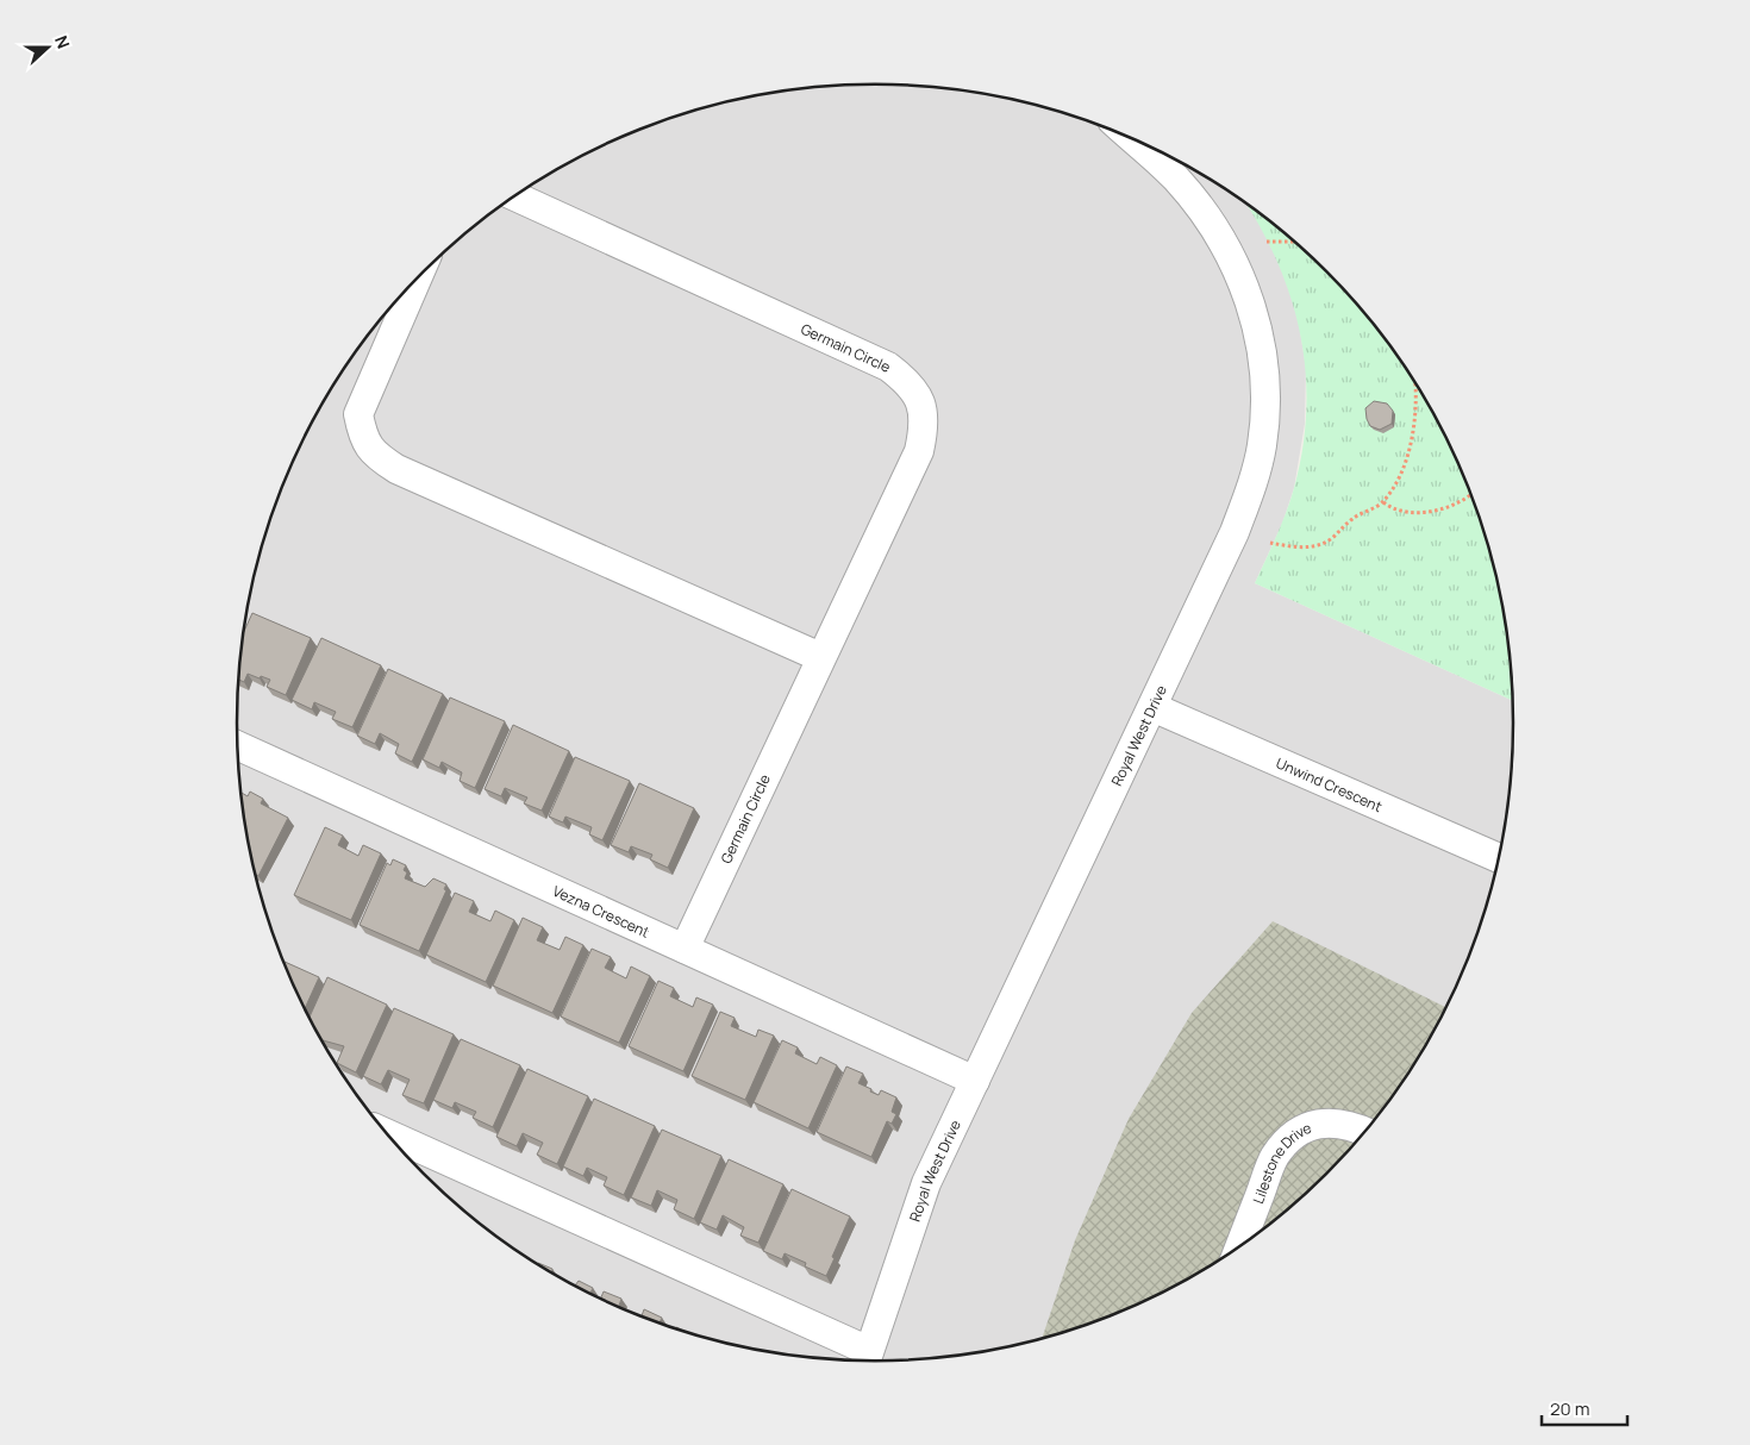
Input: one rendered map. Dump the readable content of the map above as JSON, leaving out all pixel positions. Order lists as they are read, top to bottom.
{
  "streets": {
    "street": [
      "Germain Circle",
      "Royal West Drive",
      "Unwind Crescent",
      "Vezna Crescent",
      "Lilestone Drive"
    ]
  },
  "crossings": [
    ["Germain Circle", "Vezna Crescent"],
    ["Royal West Drive", "Unwind Crescent"],
    ["Royal West Drive", "Vezna Crescent"]
  ],
  "scale_bar": "20 m",
  "north": "right"
}
